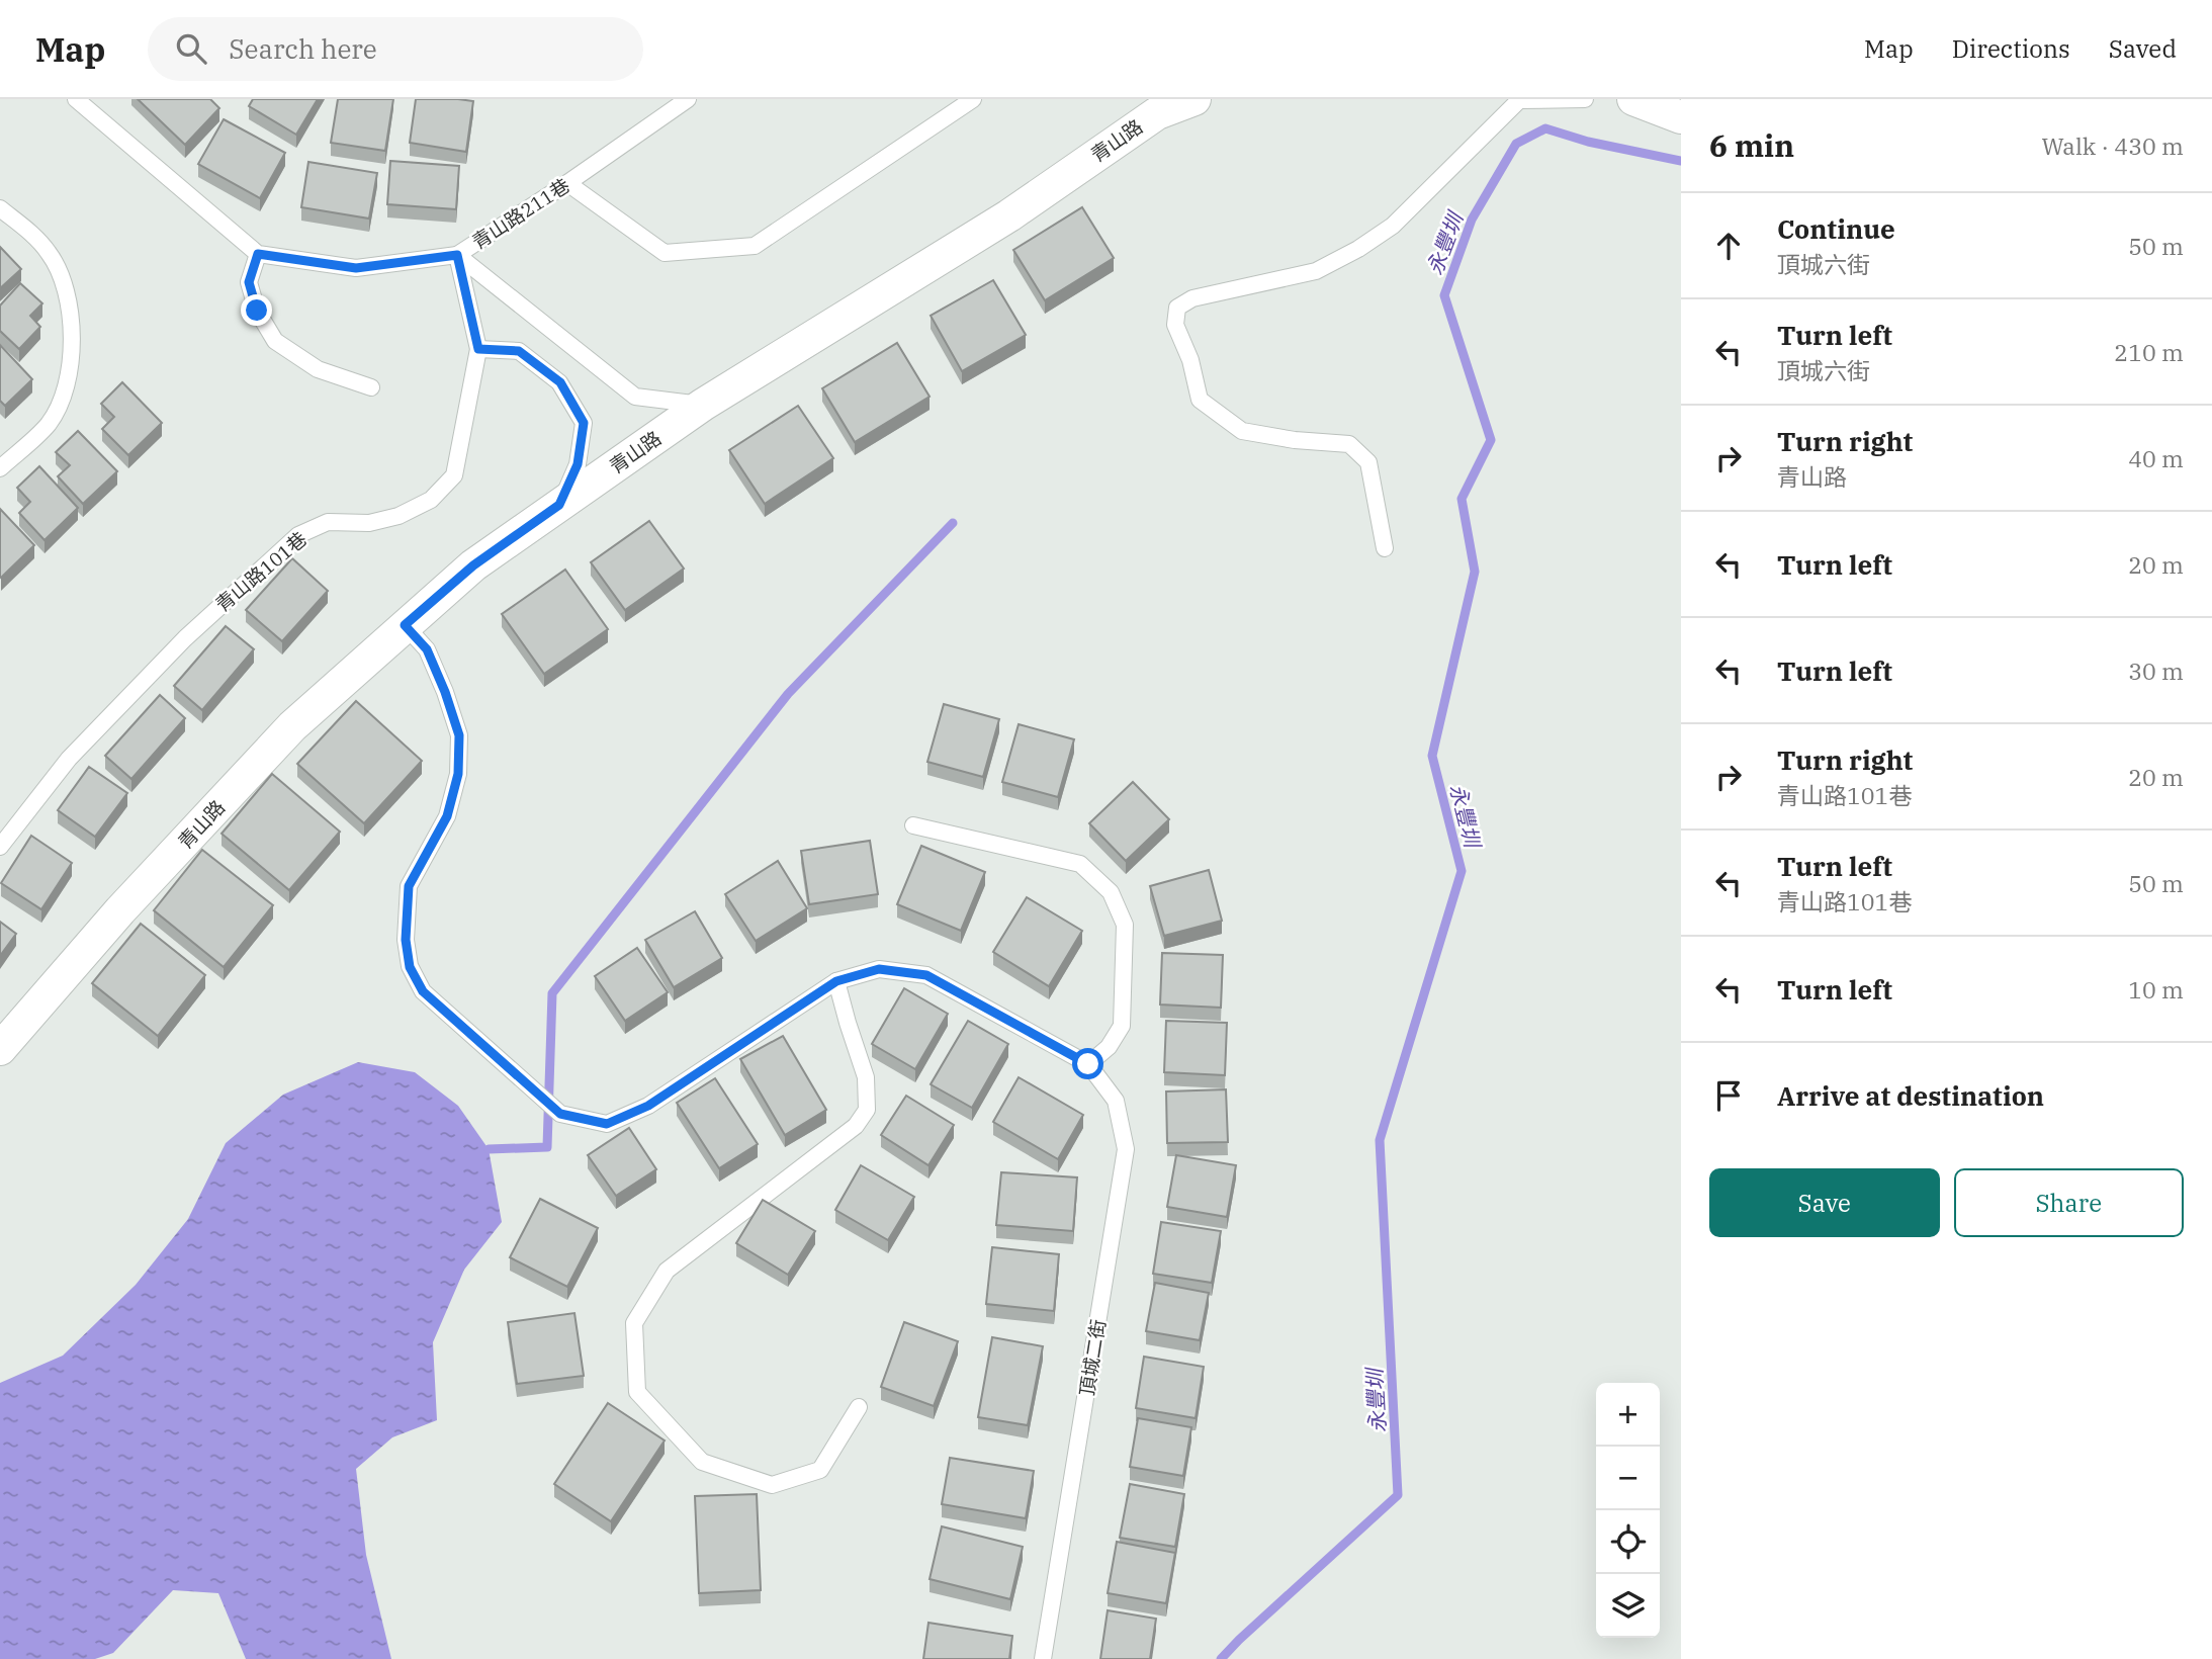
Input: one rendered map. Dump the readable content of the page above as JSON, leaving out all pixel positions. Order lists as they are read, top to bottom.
{
  "streets": {
    "street": ["青山路"],
    "lane": ["青山路211巷", "青山路101巷", "頂城二街"]
  },
  "crossings": [
    ["青山路", "青山路211巷"],
    ["青山路211巷", "青山路101巷"]
  ],
  "water": ["永豐圳"],
  "page": {
    "header": "Map",
    "search": "Search here",
    "nav": ["Map", "Directions", "Saved"],
    "heading": ["6 min", "Walk · 430 m"],
    "list": [
      ["Continue", "頂城六街", "50 m"],
      ["Turn left", "頂城六街", "210 m"],
      ["Turn right", "青山路", "40 m"],
      ["Turn left", "20 m"],
      ["Turn left", "30 m"],
      ["Turn right", "青山路101巷", "20 m"],
      ["Turn left", "青山路101巷", "50 m"],
      ["Turn left", "10 m"],
      "Arrive at destination"
    ],
    "buttons": ["Save", "Share"],
    "map_buttons": ["+", "−"]
  }
}
